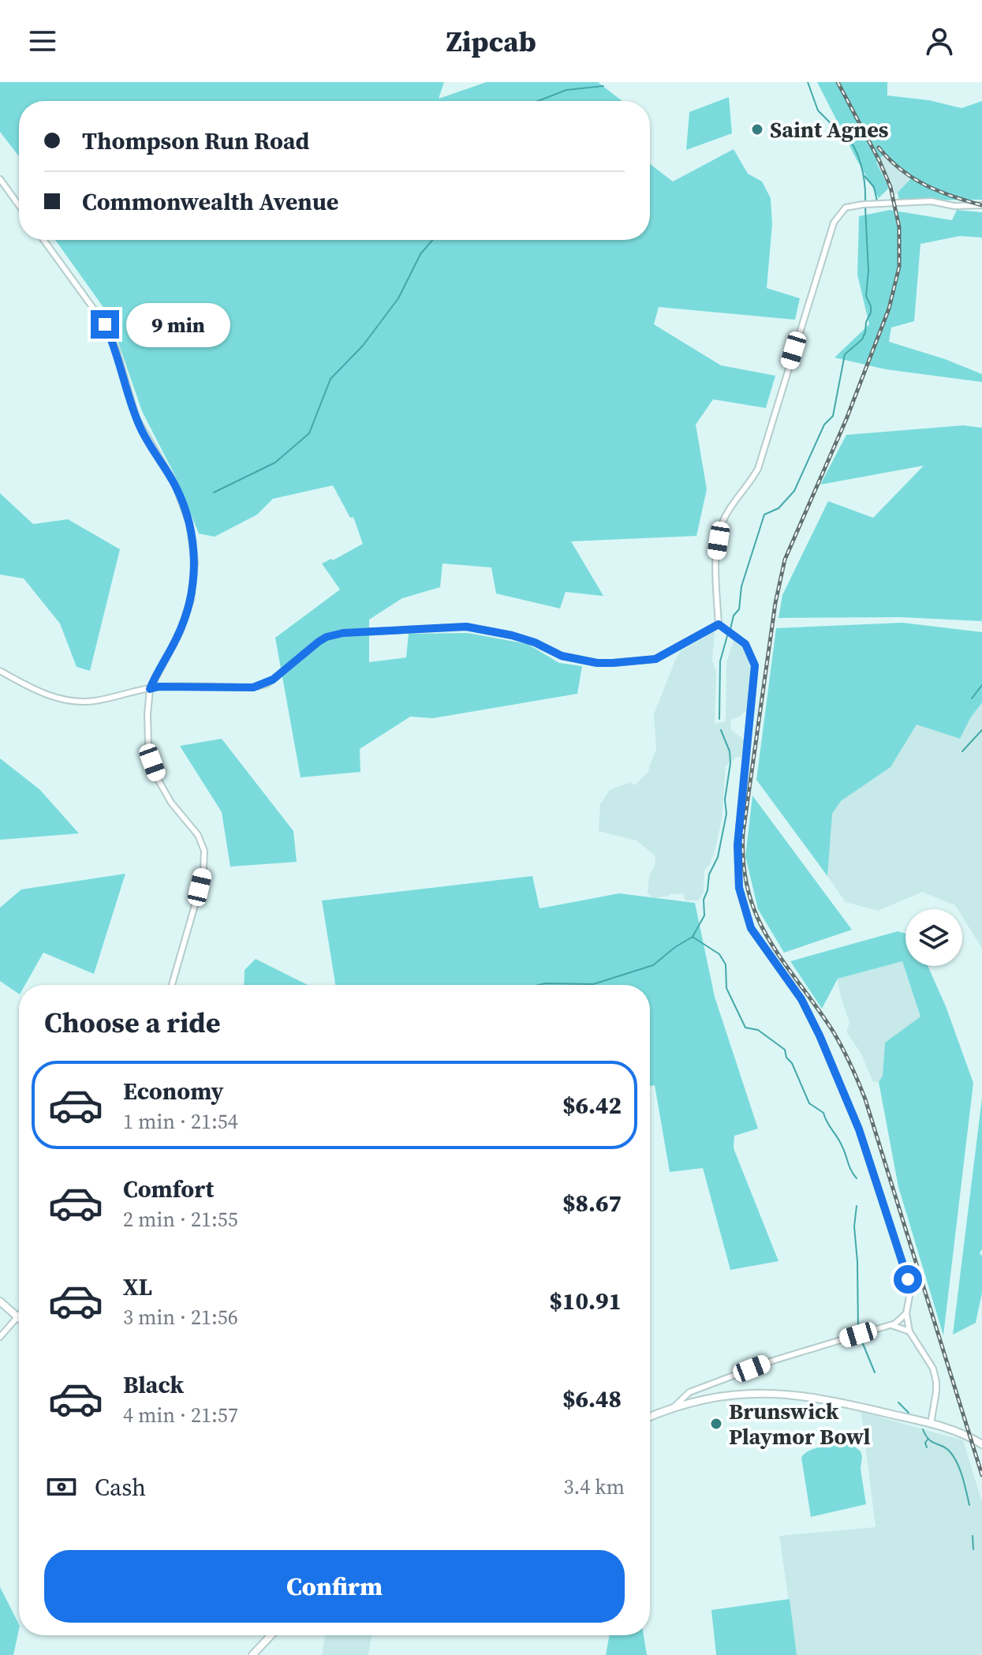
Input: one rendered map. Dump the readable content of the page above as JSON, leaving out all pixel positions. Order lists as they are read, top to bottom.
{
  "places": ["Saint Agnes", "Brunswick Playmor Bowl"],
  "page": {
    "header": "Zipcab",
    "banner": ["Thompson Run Road", "Commonwealth Avenue"],
    "bubble": "9 min",
    "heading": "Choose a ride",
    "list": [
      {
        "name": "Economy",
        "note": "1 min · 21:54",
        "value": "$6.42"
      },
      {
        "name": "Comfort",
        "note": "2 min · 21:55",
        "value": "$8.67"
      },
      {
        "name": "XL",
        "note": "3 min · 21:56",
        "value": "$10.91"
      },
      {
        "name": "Black",
        "note": "4 min · 21:57",
        "value": "$6.48"
      }
    ],
    "pay": ["Cash", "3.4 km"],
    "buttons": "Confirm"
  }
}
